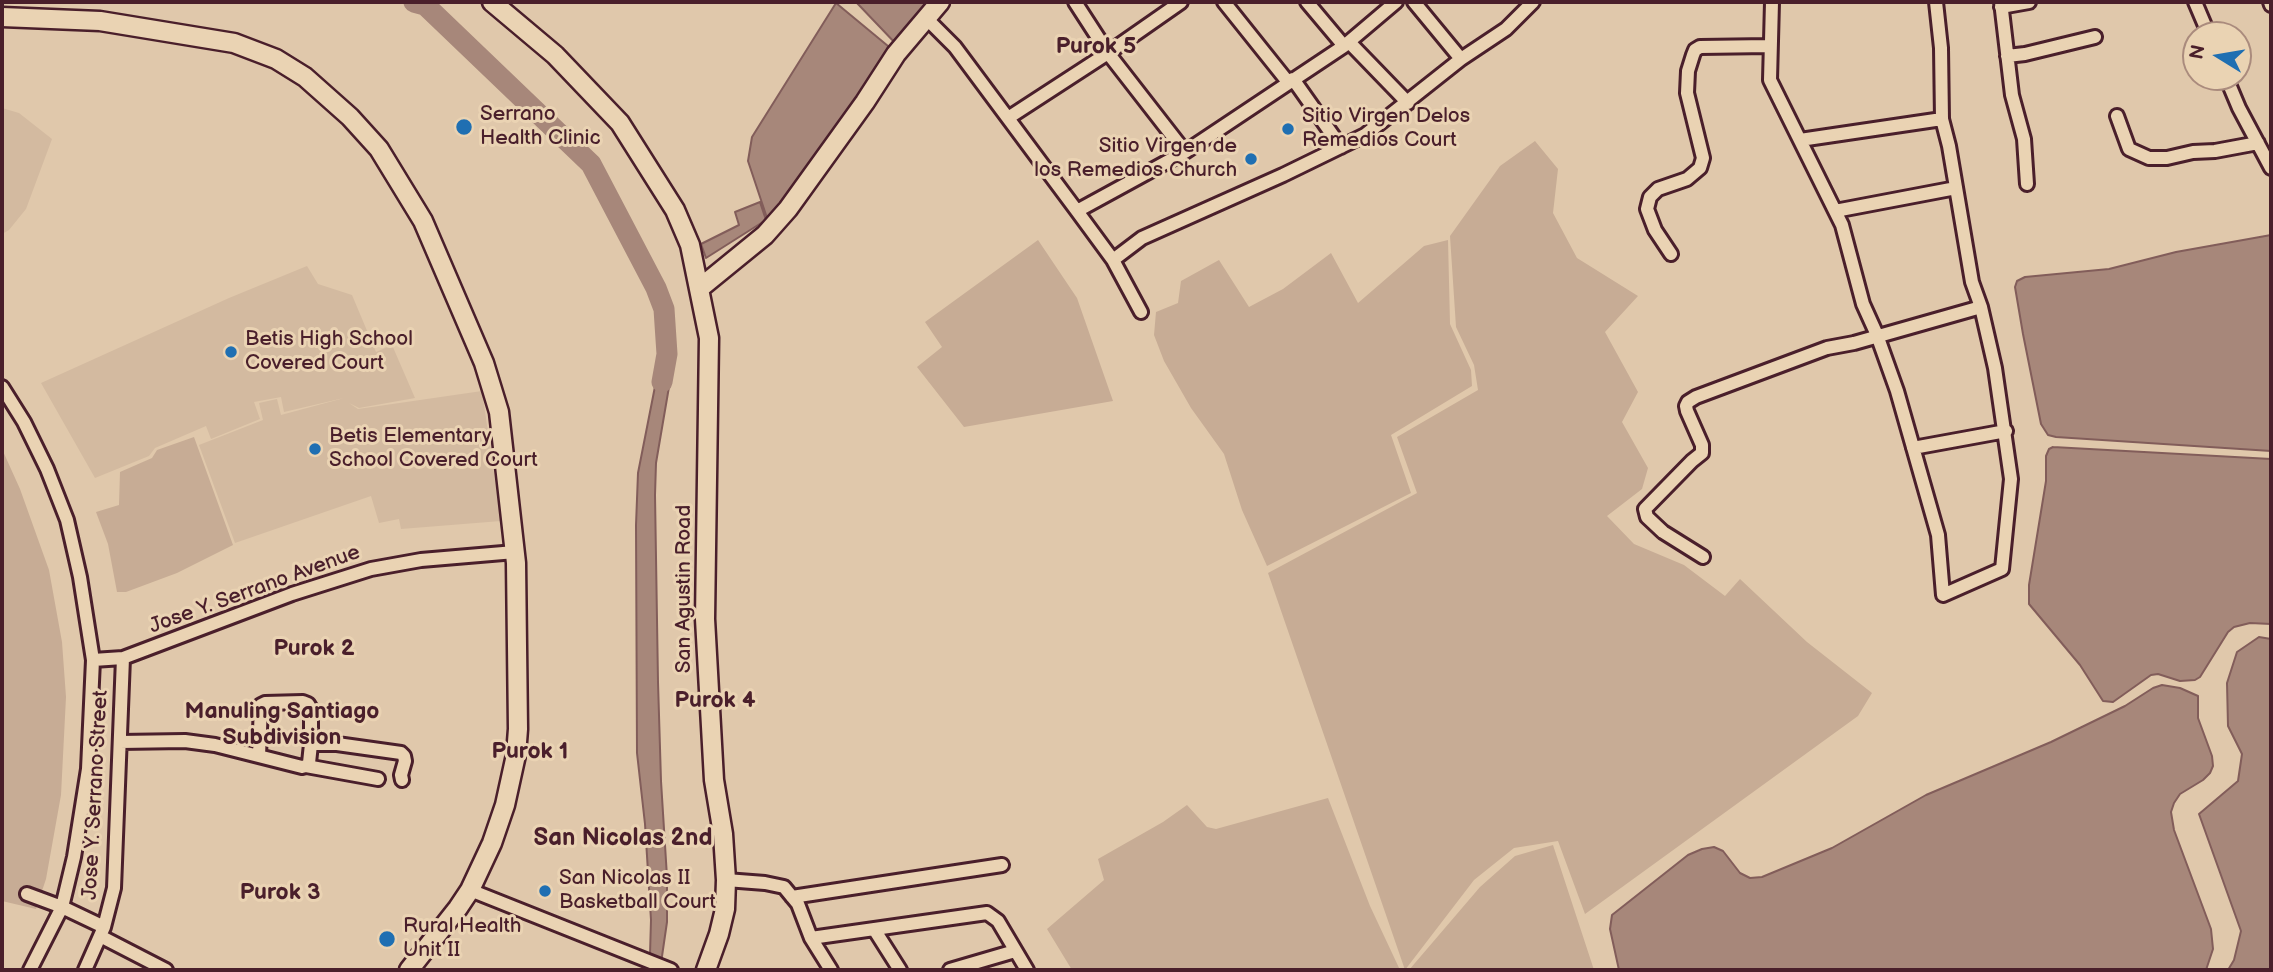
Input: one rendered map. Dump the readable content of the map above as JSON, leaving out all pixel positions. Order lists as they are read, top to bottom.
{
  "streets": {
    "street": ["San Agustin Road", "Jose Y. Serrano Avenue", "Jose Y. Serrano Street"]
  },
  "crossings": [
    ["Jose Y. Serrano Avenue", "Jose Y. Serrano Street"]
  ],
  "districts": [
    "Purok 5",
    "Purok 2",
    "Purok 4",
    "Manuling Santiago Subdivision",
    "Purok 1",
    "San Nicolas 2nd",
    "Purok 3"
  ],
  "places": [
    "Serrano Health Clinic",
    "Sitio Virgen Delos Remedios Court",
    "Sitio Virgen de los Remedios Church",
    "Betis High School Covered Court",
    "Betis Elementary School Covered Court",
    "San Nicolas II Basketball Court",
    "Rural Health Unit II"
  ],
  "north": "left"
}
